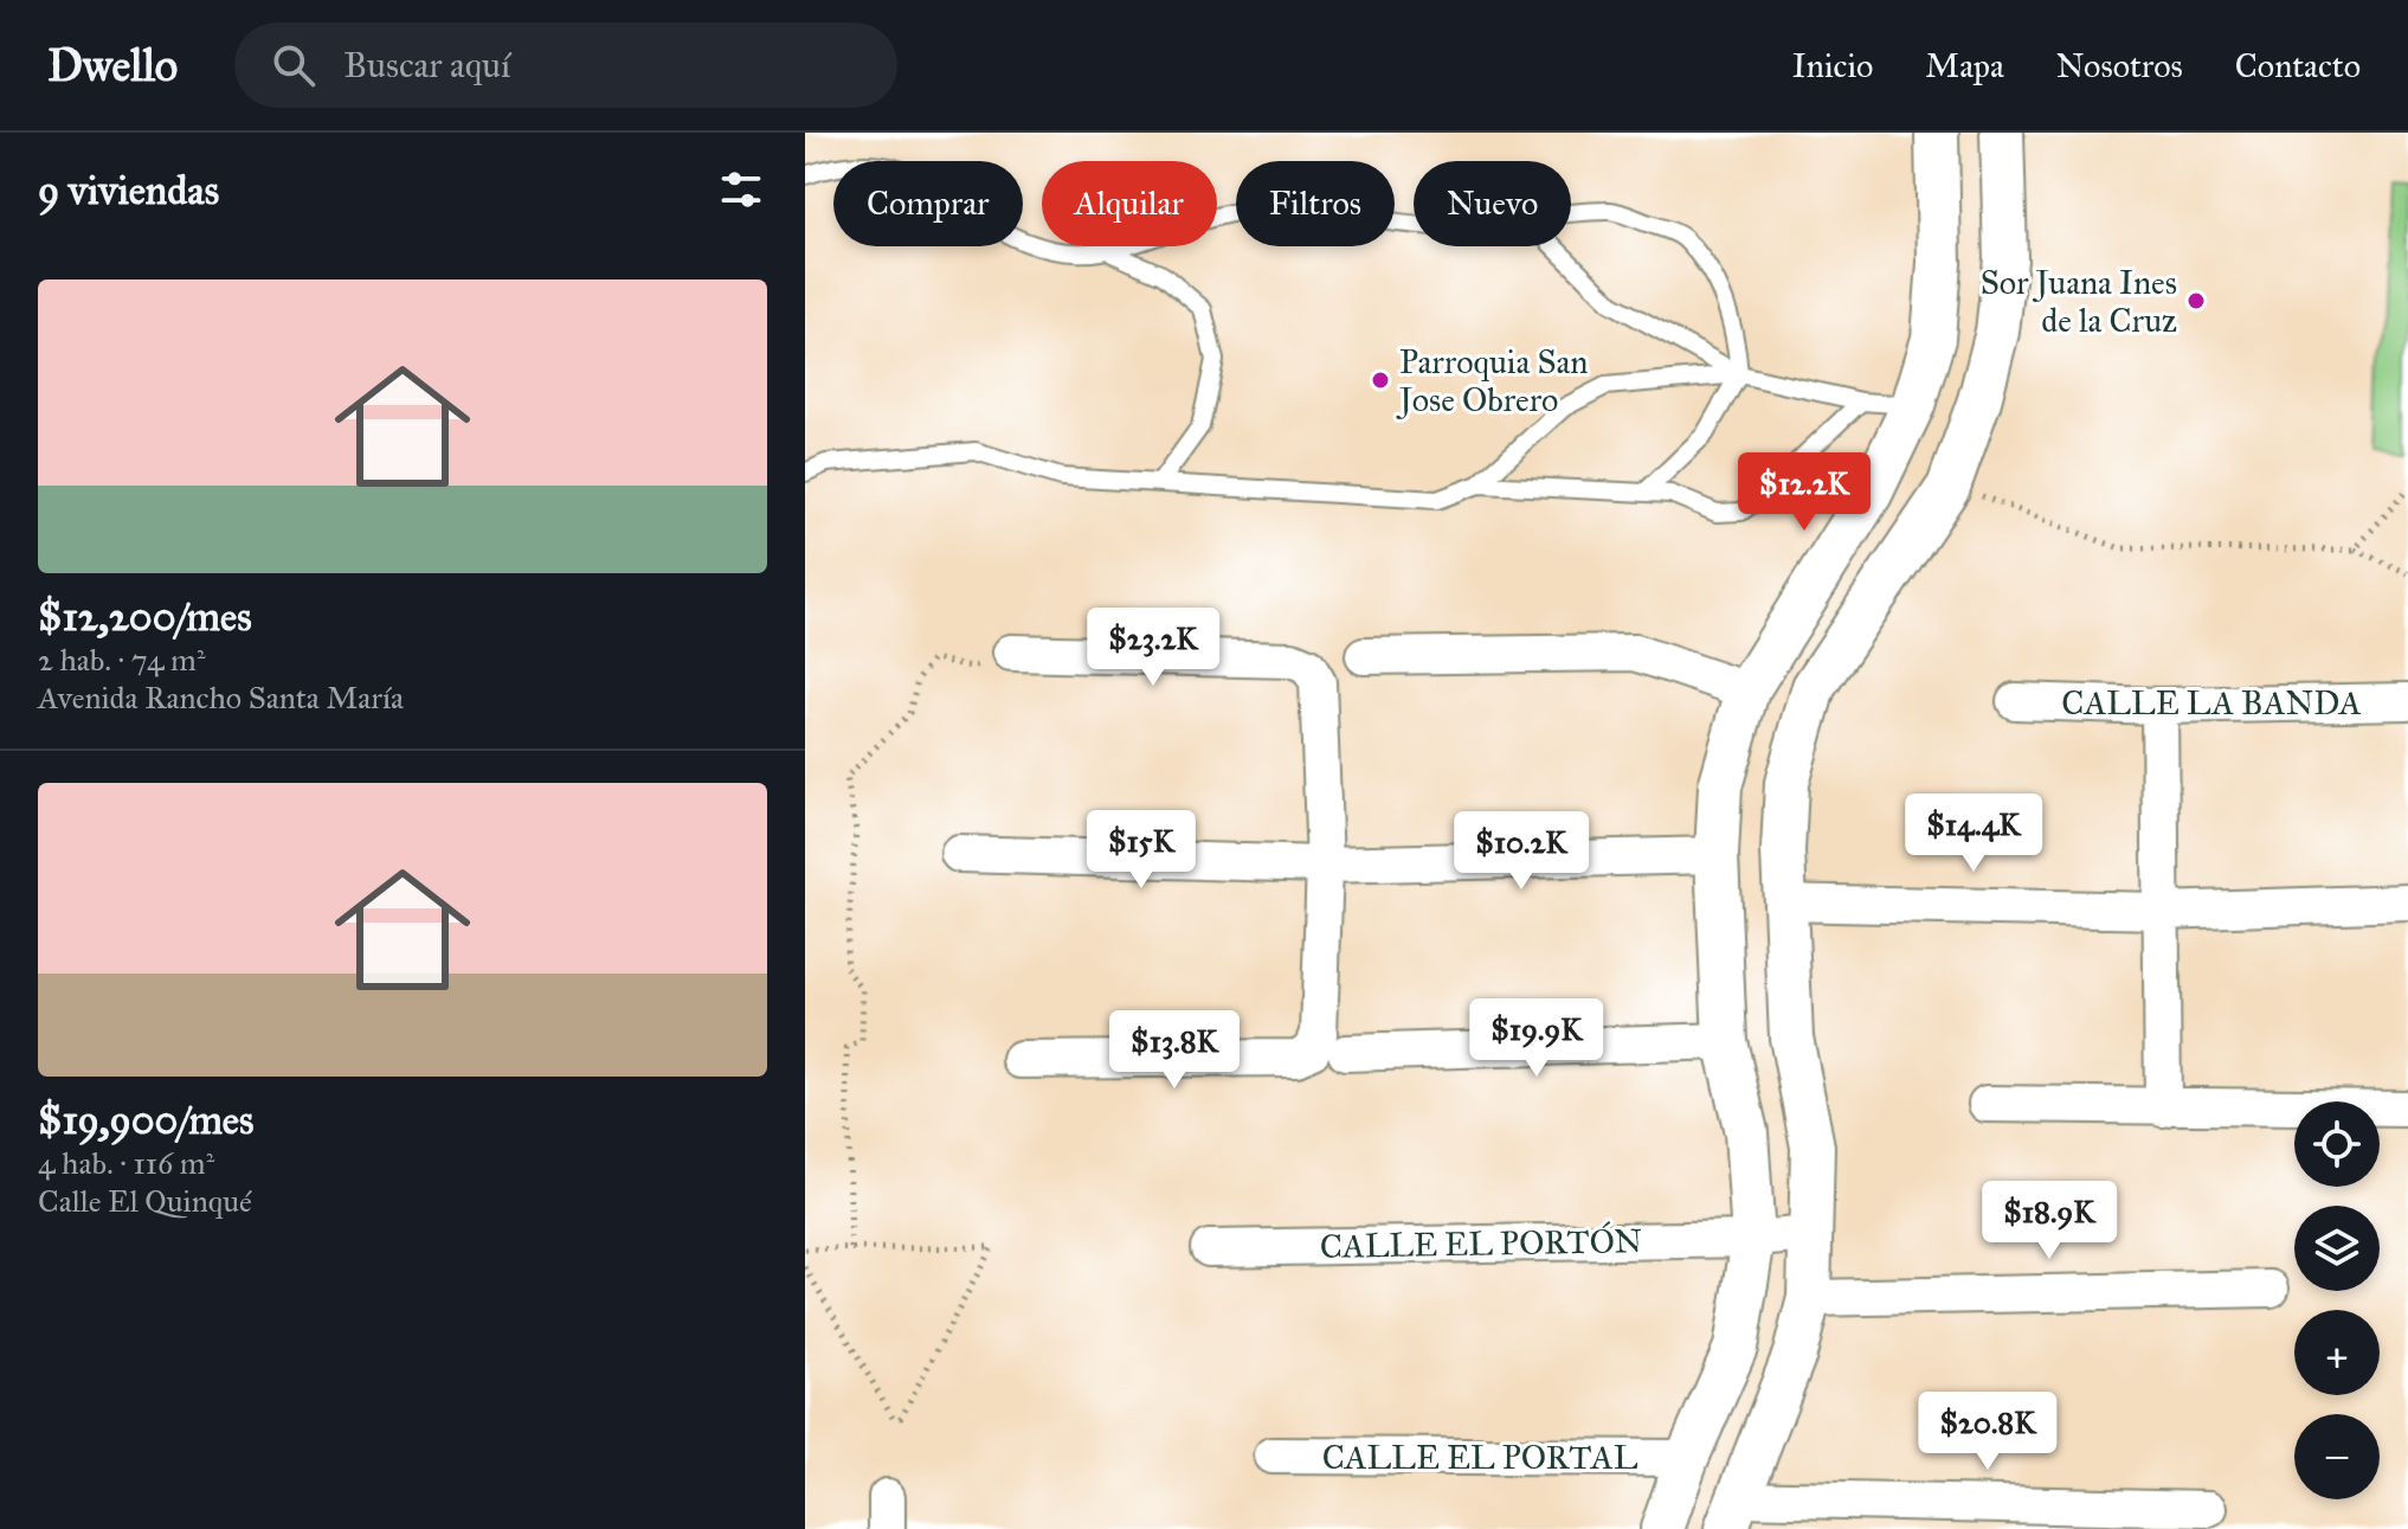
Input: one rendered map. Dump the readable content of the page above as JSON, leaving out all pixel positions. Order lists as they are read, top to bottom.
{
  "streets": {
    "street": ["CALLE LA BANDA", "CALLE EL PORTÓN", "CALLE EL PORTAL"]
  },
  "places": ["Sor Juana Ines de la Cruz", "Parroquia San Jose Obrero"],
  "page": {
    "header": "Dwello",
    "search": "Buscar aquí",
    "nav": [
      "Inicio",
      "Mapa",
      "Nosotros",
      "Contacto"
    ],
    "heading": "9 viviendas",
    "chip": [
      "Comprar",
      "Alquilar",
      "Filtros",
      "Nuevo"
    ],
    "list": [
      {
        "name": "$12,200/mes",
        "note": "2 hab. · 74 m² · Avenida Rancho Santa María"
      },
      {
        "name": "$19,900/mes",
        "note": "4 hab. · 116 m² · Calle El Quinqué"
      }
    ],
    "price": [
      "$12.2K",
      "$23.2K",
      "$14.4K",
      "$15K",
      "$10.2K",
      "$19.9K",
      "$13.8K",
      "$18.9K",
      "$20.8K"
    ],
    "map_buttons": ["+", "−"]
  }
}
